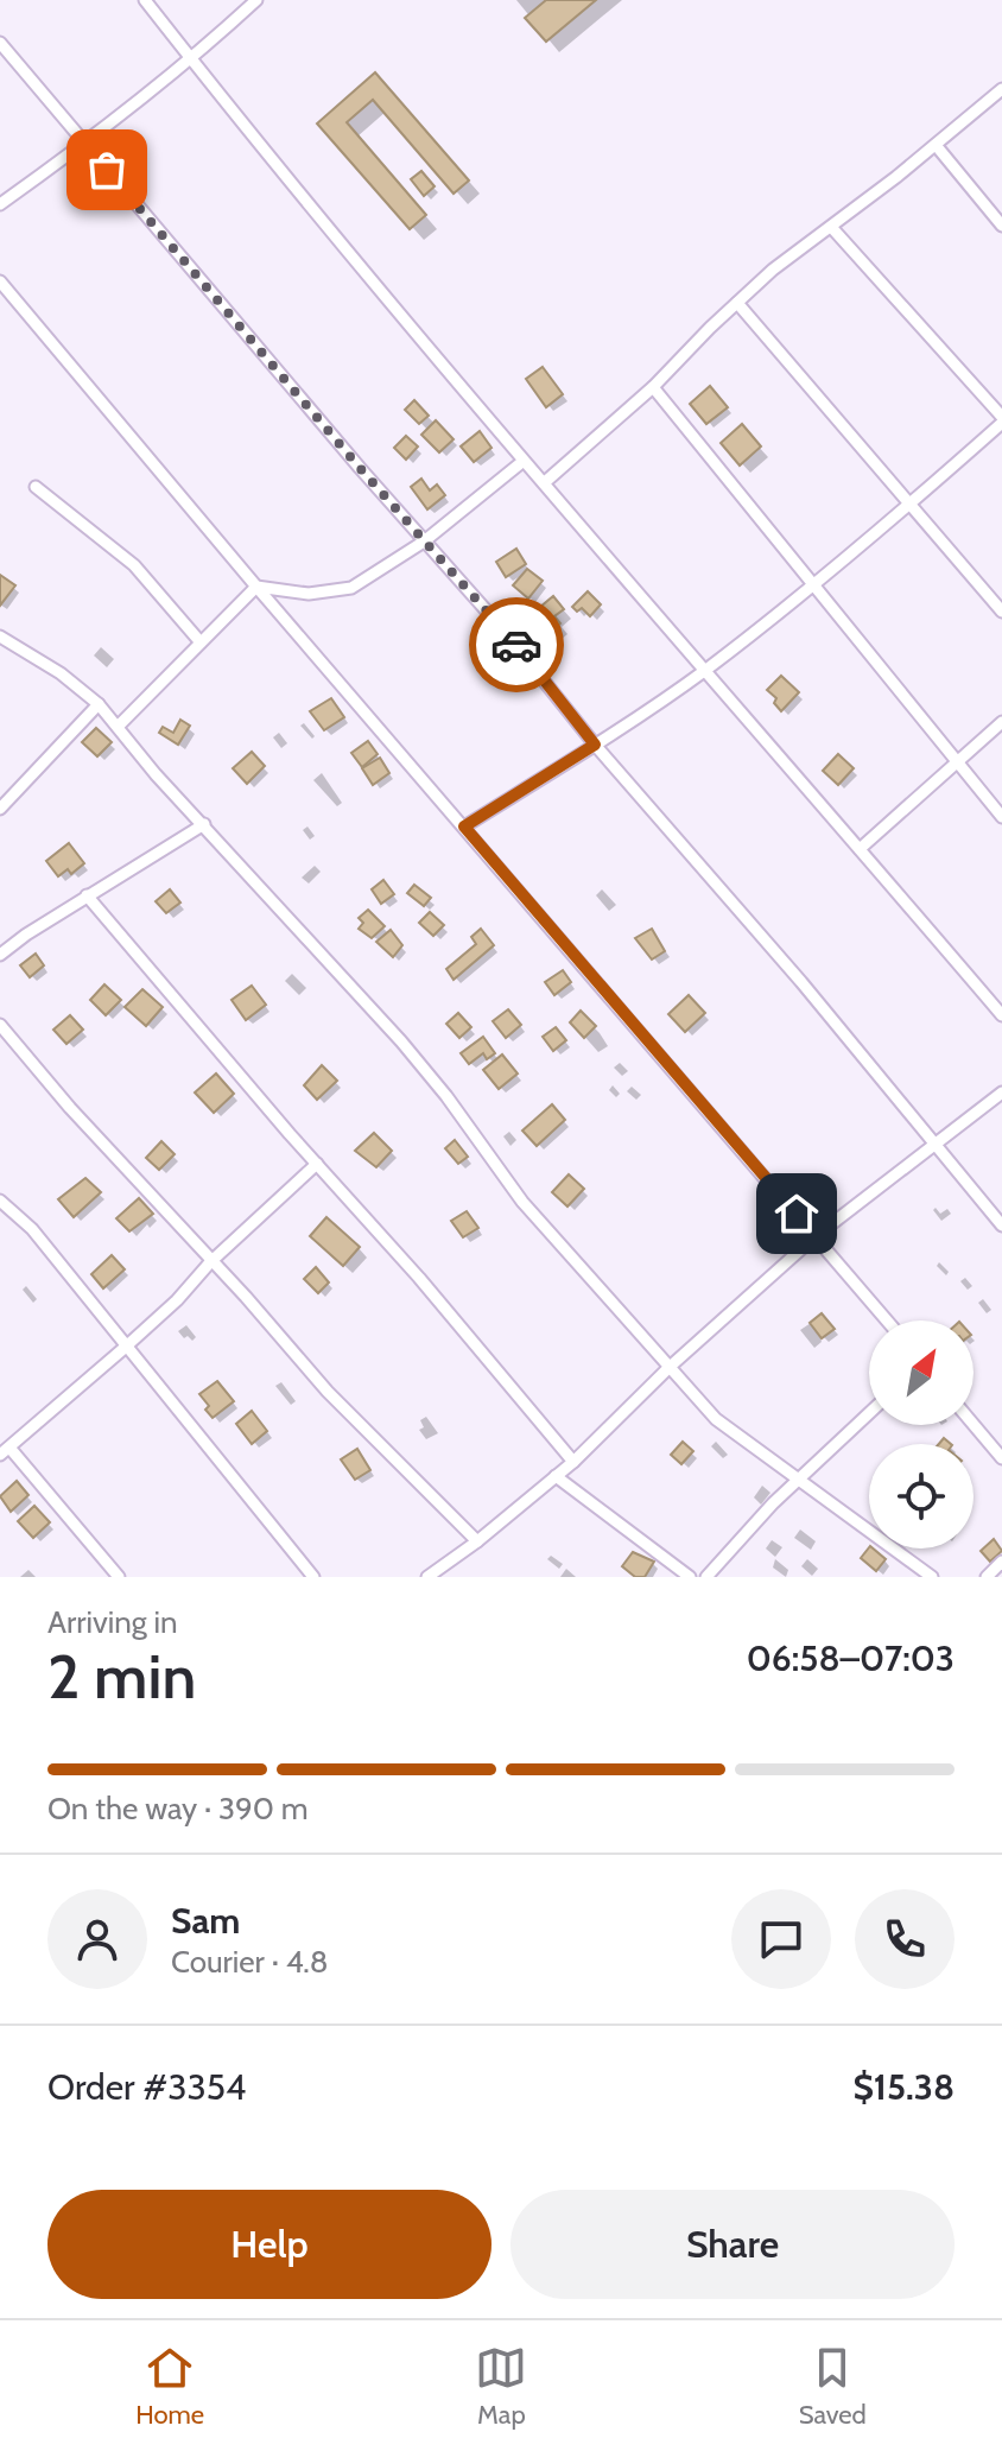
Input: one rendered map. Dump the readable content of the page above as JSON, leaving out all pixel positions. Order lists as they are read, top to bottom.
{
  "north": "top right",
  "page": {
    "heading": ["2 min", "Arriving in", "06:58–07:03"],
    "panel": [
      "Sam",
      "Courier · 4.8",
      "Order #3354",
      "$15.38"
    ],
    "bar": "On the way · 390 m",
    "buttons": ["Help", "Share"],
    "tabs": ["Home", "Map", "Saved"]
  }
}
